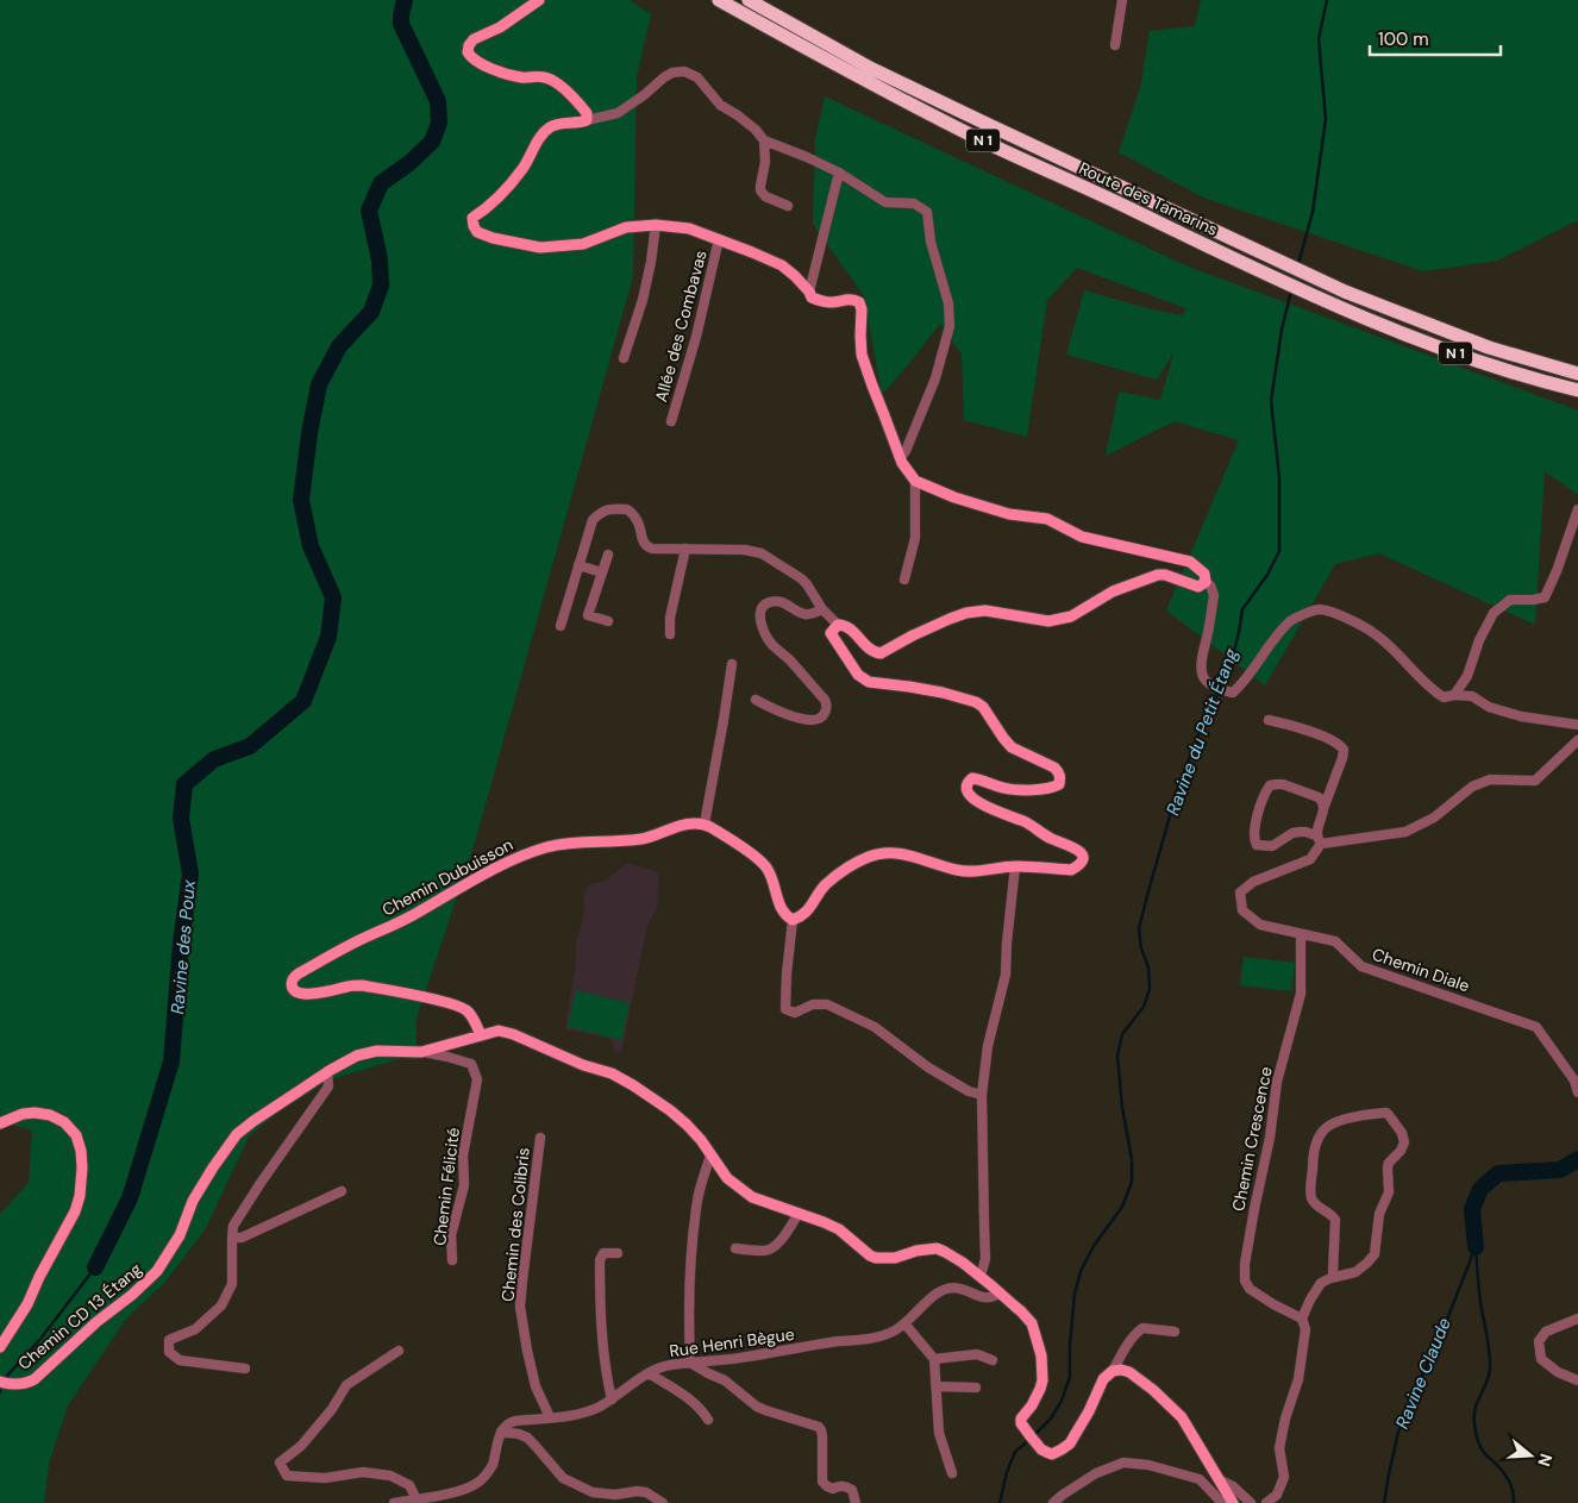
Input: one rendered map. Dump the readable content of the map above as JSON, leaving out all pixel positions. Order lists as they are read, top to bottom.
{
  "streets": {
    "highway": ["N 1", "Route des Tamarins"],
    "main road": ["Chemin Dubuisson", "Chemin CD 13 Étang"],
    "street": [
      "Allée des Combavas",
      "Chemin Diale",
      "Chemin Crescence",
      "Chemin Félicité",
      "Chemin des Colibris",
      "Rue Henri Bègue"
    ]
  },
  "crossings": [
    ["Chemin Dubuisson", "Chemin CD 13 Étang"],
    ["Chemin Diale", "Chemin Crescence"],
    ["Chemin Félicité", "Chemin CD 13 Étang"],
    ["Chemin des Colibris", "Rue Henri Bègue"],
    ["Chemin CD 13 Étang", "Rue Henri Bègue"]
  ],
  "water": ["Ravine du Petit Étang", "Ravine des Poux", "Ravine Claude"],
  "scale_bar": "100 m",
  "north": "right"
}
